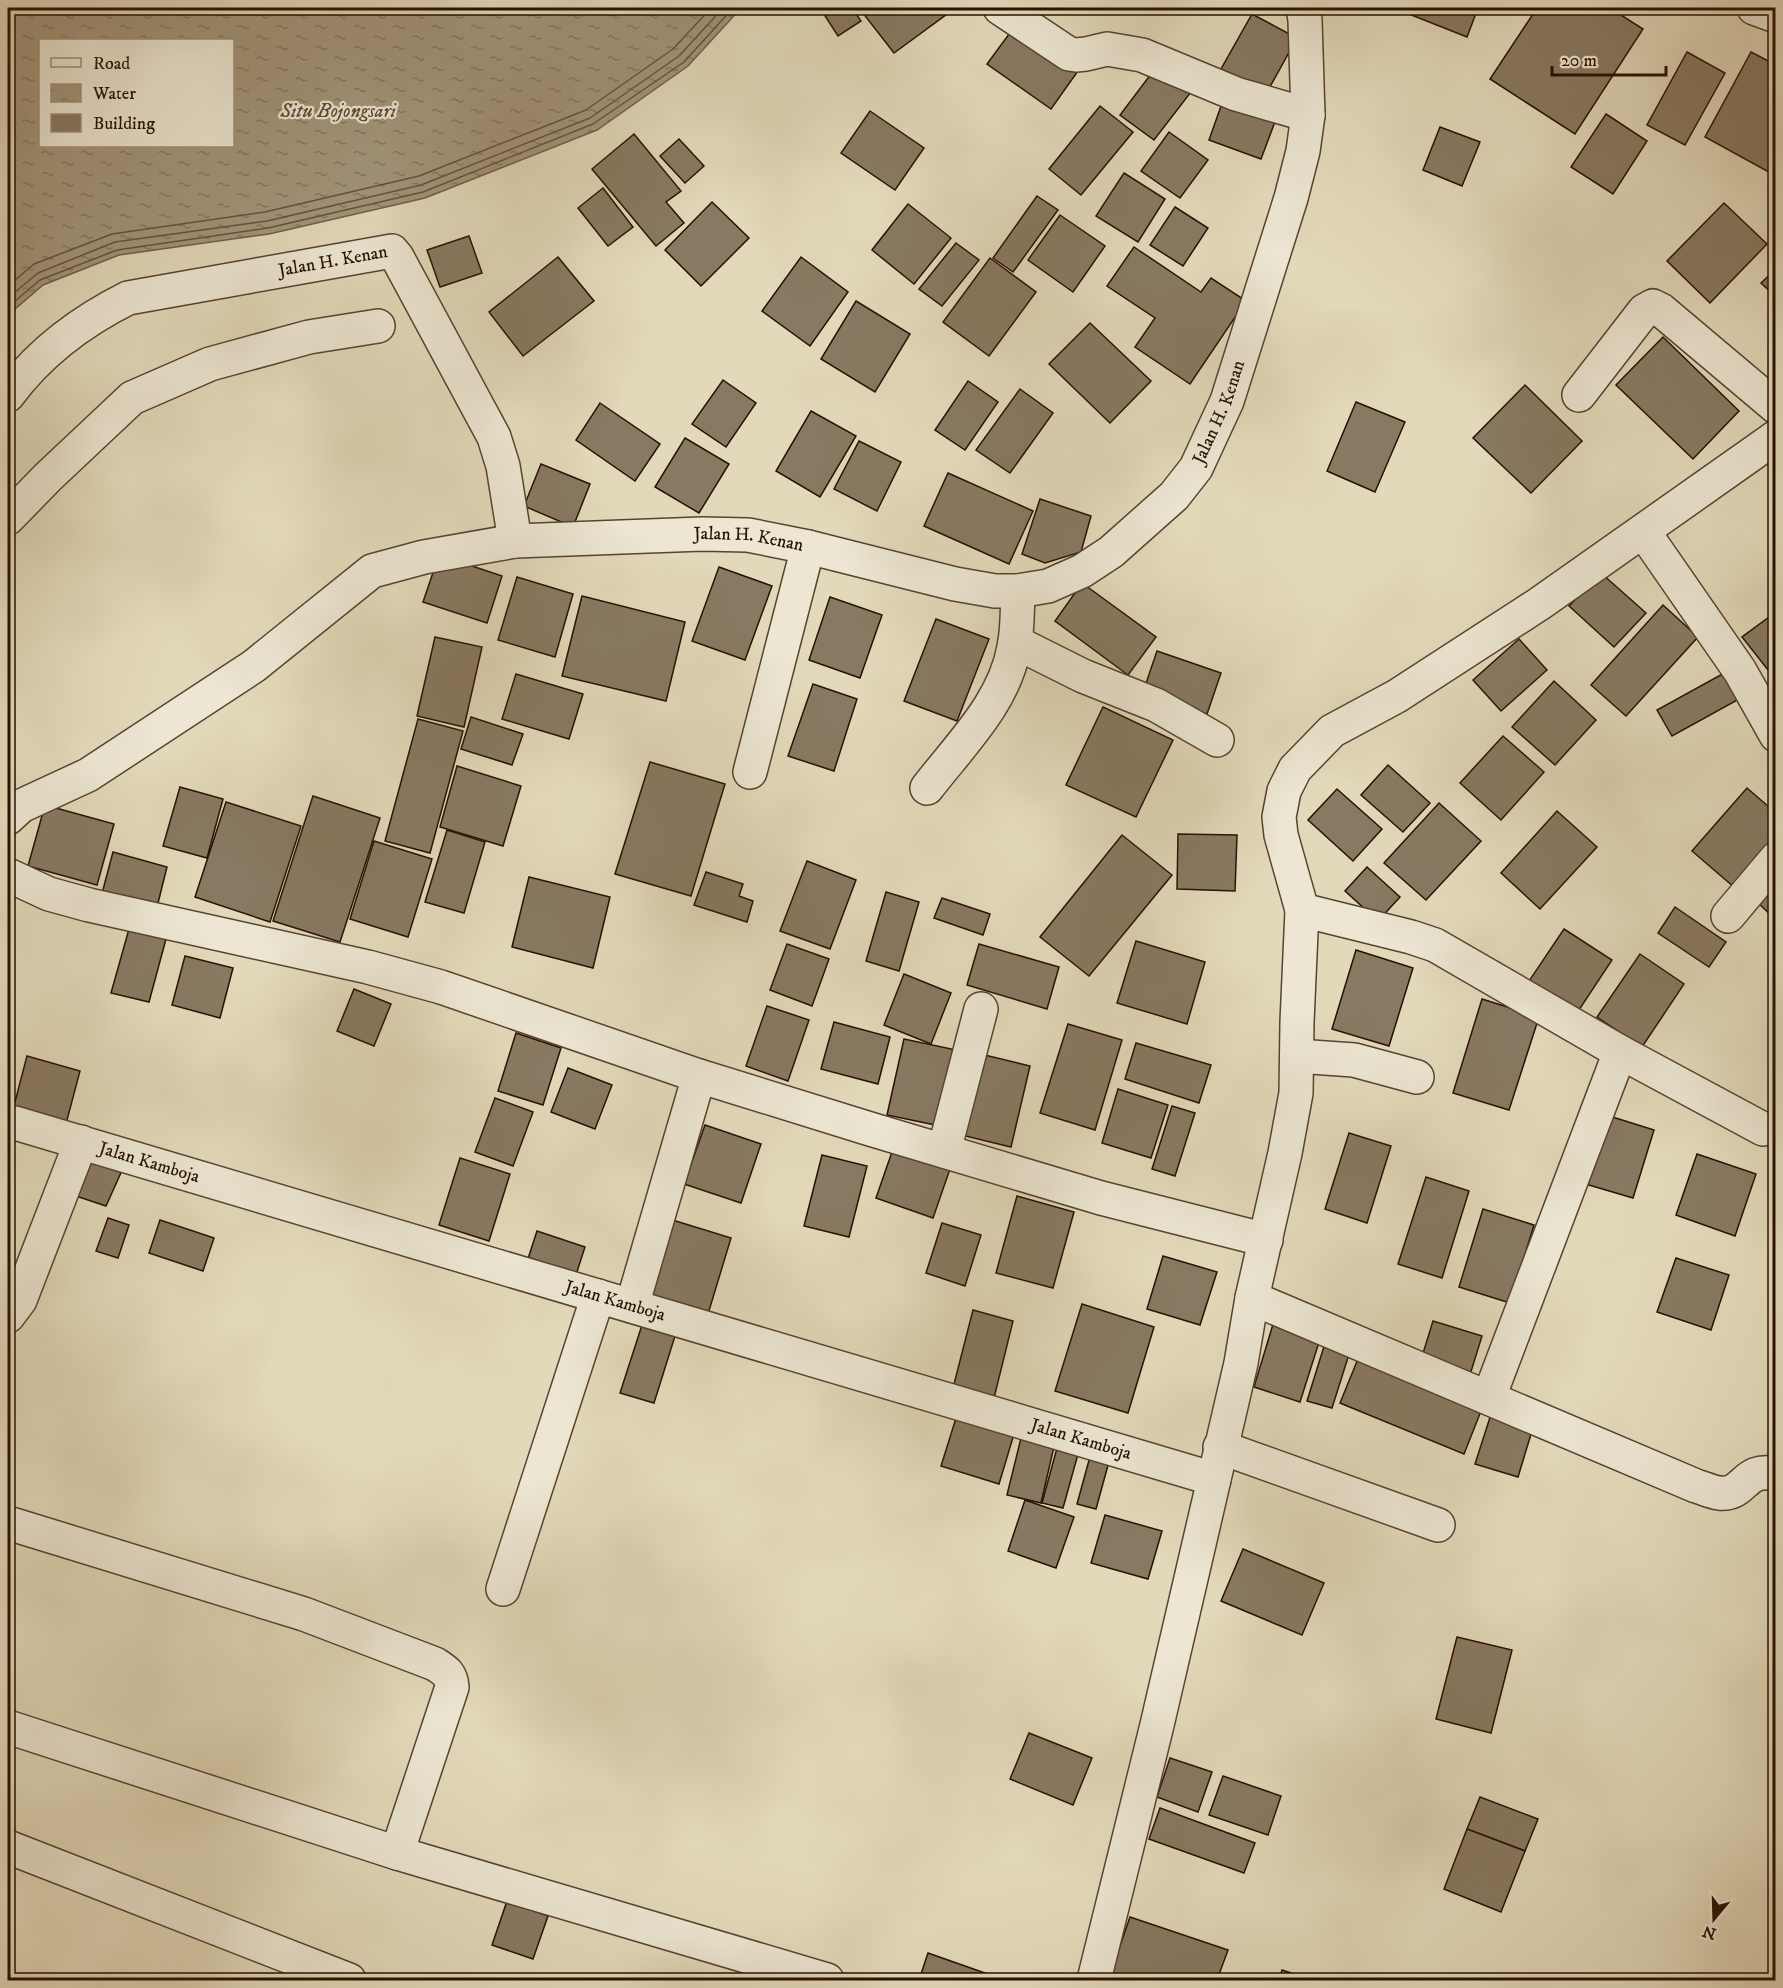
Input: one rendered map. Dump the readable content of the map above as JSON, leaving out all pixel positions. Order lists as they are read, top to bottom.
{
  "streets": {
    "street": ["Jalan H. Kenan", "Jalan Kamboja"]
  },
  "water": ["Situ Bojongsari"],
  "legend": ["Road", "Water", "Building"],
  "scale_bar": "20 m",
  "north": "bottom"
}
